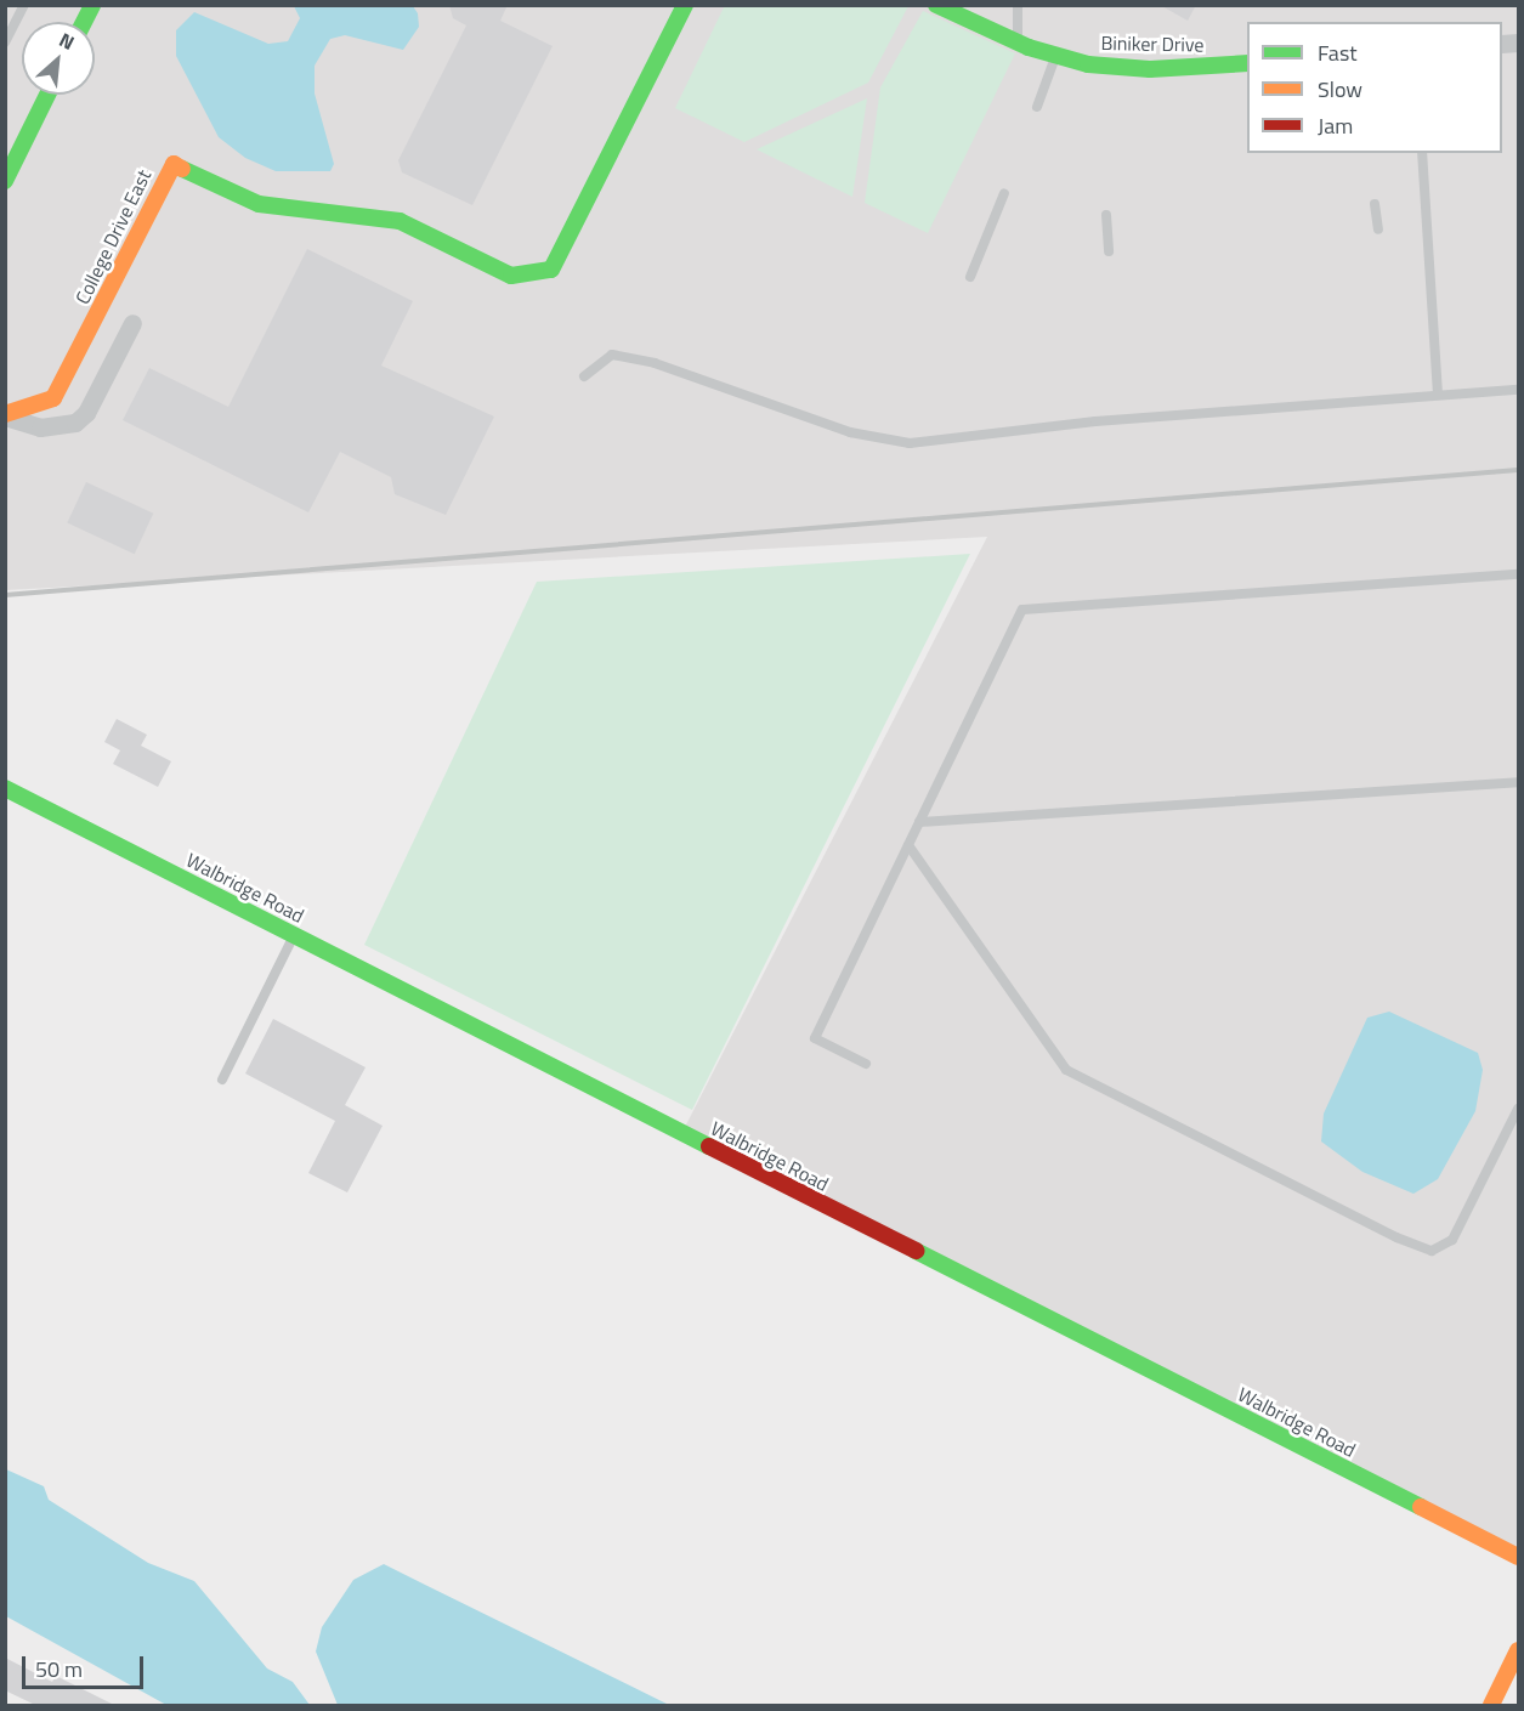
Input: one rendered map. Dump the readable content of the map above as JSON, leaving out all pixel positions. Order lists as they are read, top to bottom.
{
  "streets": {
    "street": ["Biniker Drive", "College Drive East", "Walbridge Road"]
  },
  "legend": ["Fast", "Slow", "Jam"],
  "scale_bar": "50 m",
  "north": "top right"
}
